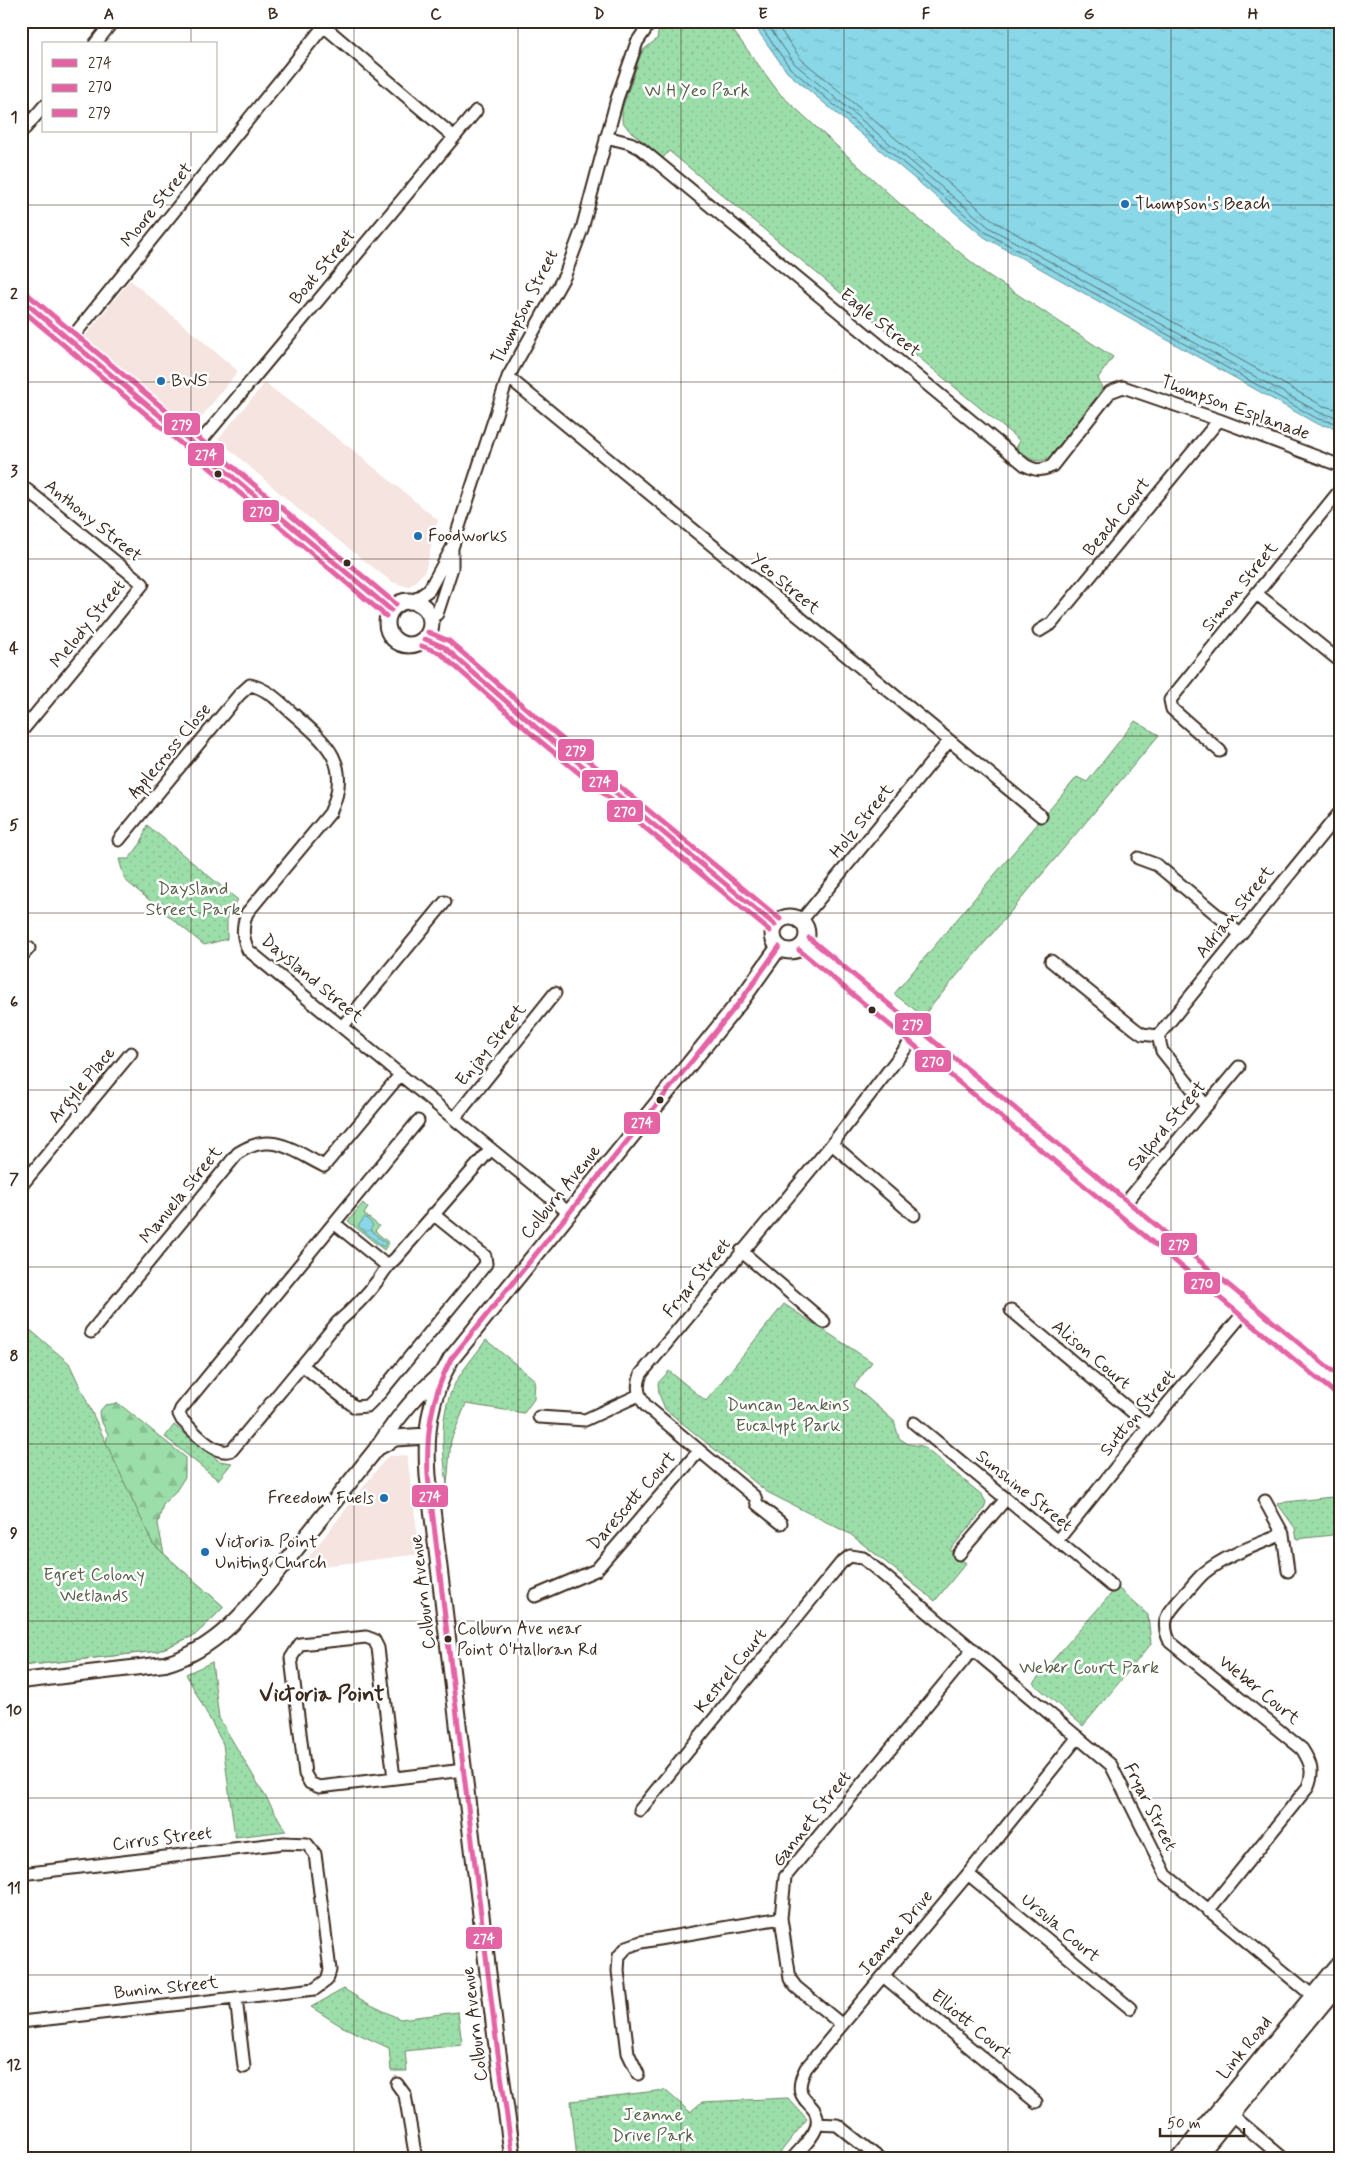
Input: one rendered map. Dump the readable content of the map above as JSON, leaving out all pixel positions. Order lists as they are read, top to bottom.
{
  "streets": {
    "main road": ["Colburn Avenue"],
    "street": [
      "Moore Street",
      "Boat Street",
      "Thompson Street",
      "Eagle Street",
      "Thompson Esplanade",
      "Beach Court",
      "Anthony Street",
      "Yeo Street",
      "Simon Street",
      "Melody Street",
      "Applecross Close",
      "Holz Street",
      "Adrian Street",
      "Daysland Street",
      "Enjay Street",
      "Argyle Place",
      "Salford Street",
      "Manuela Street",
      "Fryar Street",
      "Alison Court",
      "Sutton Street",
      "Sunshine Street",
      "Darescott Court",
      "Kestrel Court",
      "Weber Court",
      "Gannet Street",
      "Cirrus Street",
      "Ursula Court",
      "Jeanne Drive",
      "Bunin Street",
      "Elliott Court",
      "Link Road"
    ]
  },
  "crossings": [
    ["Thompson Street", "Eagle Street"],
    ["Thompson Street", "Yeo Street"],
    ["Eagle Street", "Thompson Esplanade"],
    ["Thompson Esplanade", "Beach Court"],
    ["Anthony Street", "Melody Street"],
    ["Yeo Street", "Holz Street"],
    ["Applecross Close", "Daysland Street"],
    ["Holz Street", "Colburn Avenue"],
    ["Daysland Street", "Enjay Street"],
    ["Daysland Street", "Colburn Avenue"],
    ["Daysland Street", "Manuela Street"],
    ["Fryar Street", "Kestrel Court"],
    ["Fryar Street", "Weber Court"],
    ["Fryar Street", "Gannet Street"],
    ["Fryar Street", "Jeanne Drive"],
    ["Fryar Street", "Link Road"],
    ["Alison Court", "Sutton Street"],
    ["Sutton Street", "Sunshine Street"],
    ["Gannet Street", "Jeanne Drive"],
    ["Cirrus Street", "Bunin Street"],
    ["Ursula Court", "Jeanne Drive"],
    ["Jeanne Drive", "Elliott Court"]
  ],
  "districts": ["Victoria Point"],
  "parks": [
    "W H Yeo Park",
    "Daysland Street Park",
    "Duncan Jenkins Eucalypt Park",
    "Egret Colony Wetlands",
    "Weber Court Park",
    "Jeanne Drive Park"
  ],
  "places": [
    "Thompson's Beach",
    "BWS",
    "Foodworks",
    "Freedom Fuels",
    "Victoria Point Uniting Church",
    "Colburn Ave near Point O'Halloran Rd"
  ],
  "lines": ["transit line 279", "transit line 274", "transit line 270"],
  "legend": ["274", "270", "279"],
  "scale_bar": "50 m",
  "grid": {
    "columns": [
      "A",
      "B",
      "C",
      "D",
      "E",
      "F",
      "G",
      "H"
    ],
    "rows": [
      "1",
      "2",
      "3",
      "4",
      "5",
      "6",
      "7",
      "8",
      "9",
      "10",
      "11",
      "12"
    ]
  }
}
